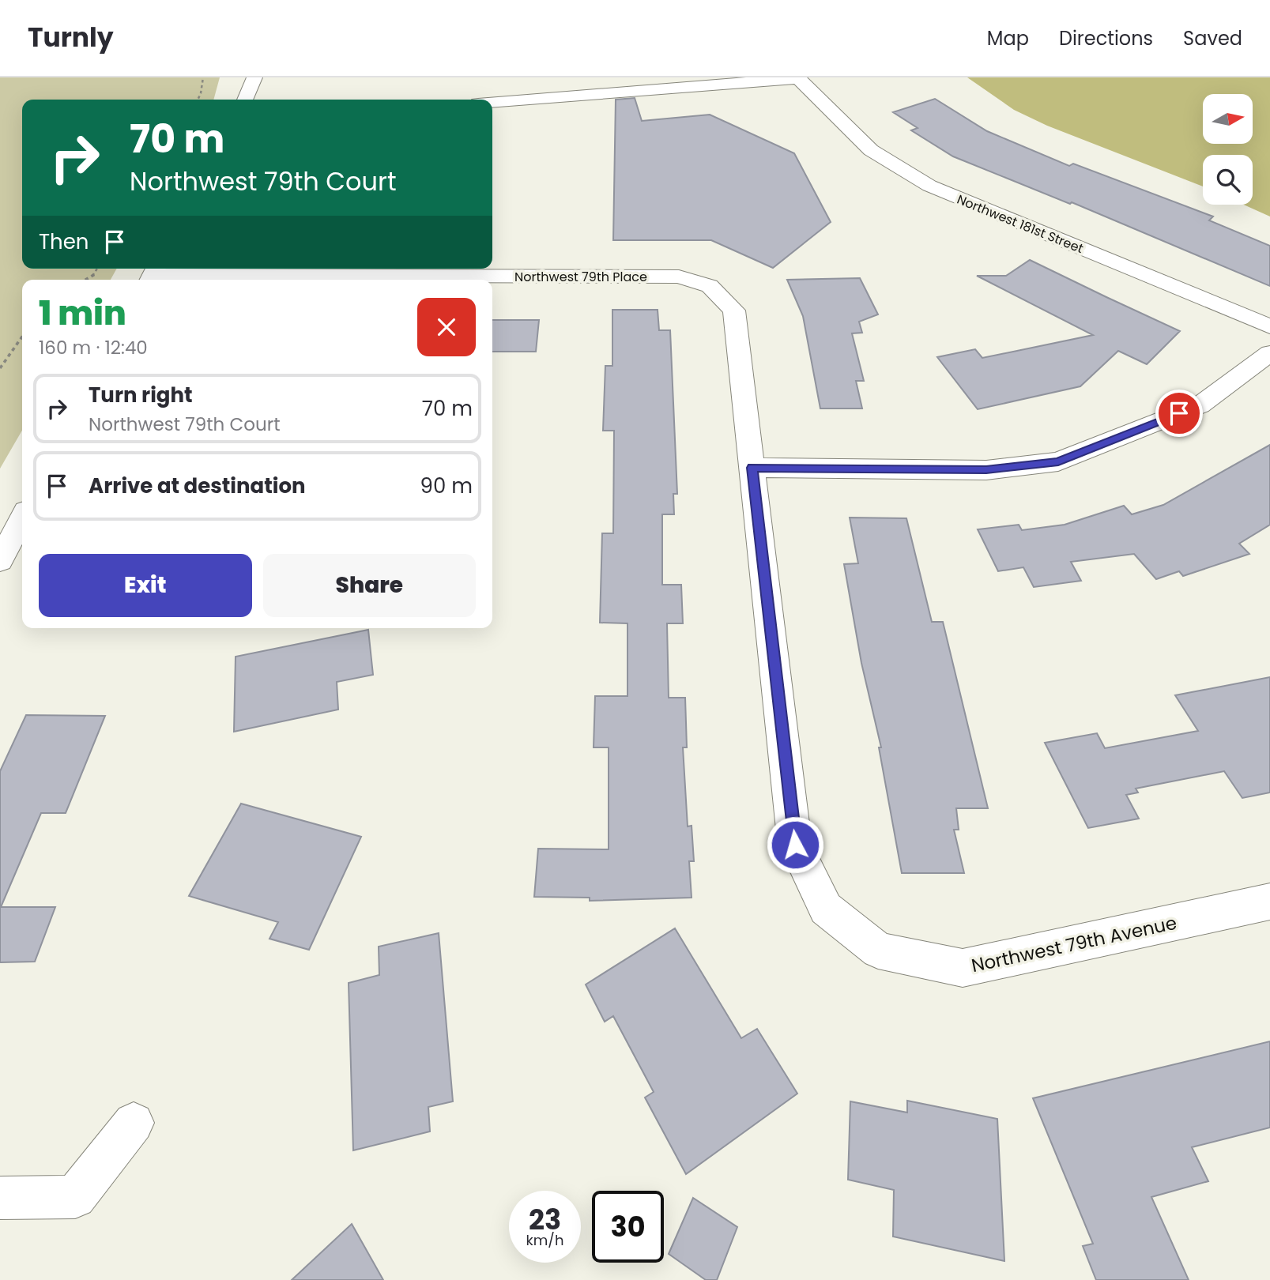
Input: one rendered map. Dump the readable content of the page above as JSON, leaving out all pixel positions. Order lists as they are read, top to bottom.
{
  "streets": {
    "street": ["Northwest 181st Street", "Northwest 79th Place", "Northwest 79th Avenue"]
  },
  "crossings": [
    ["Northwest 79th Place", "Northwest 79th Avenue"]
  ],
  "north": "right",
  "page": {
    "header": "Turnly",
    "nav": ["Map", "Directions", "Saved"],
    "turn": ["70 m", "Northwest 79th Court"],
    "then": "Then",
    "heading": ["1 min", "160 m · 12:40"],
    "list": [
      {
        "name": "Turn right",
        "note": "Northwest 79th Court",
        "value": "70 m"
      },
      {
        "name": "Arrive at destination",
        "value": "90 m"
      }
    ],
    "buttons": ["Exit", "Share"],
    "speed": "23 km/h",
    "limit": "30"
  }
}
